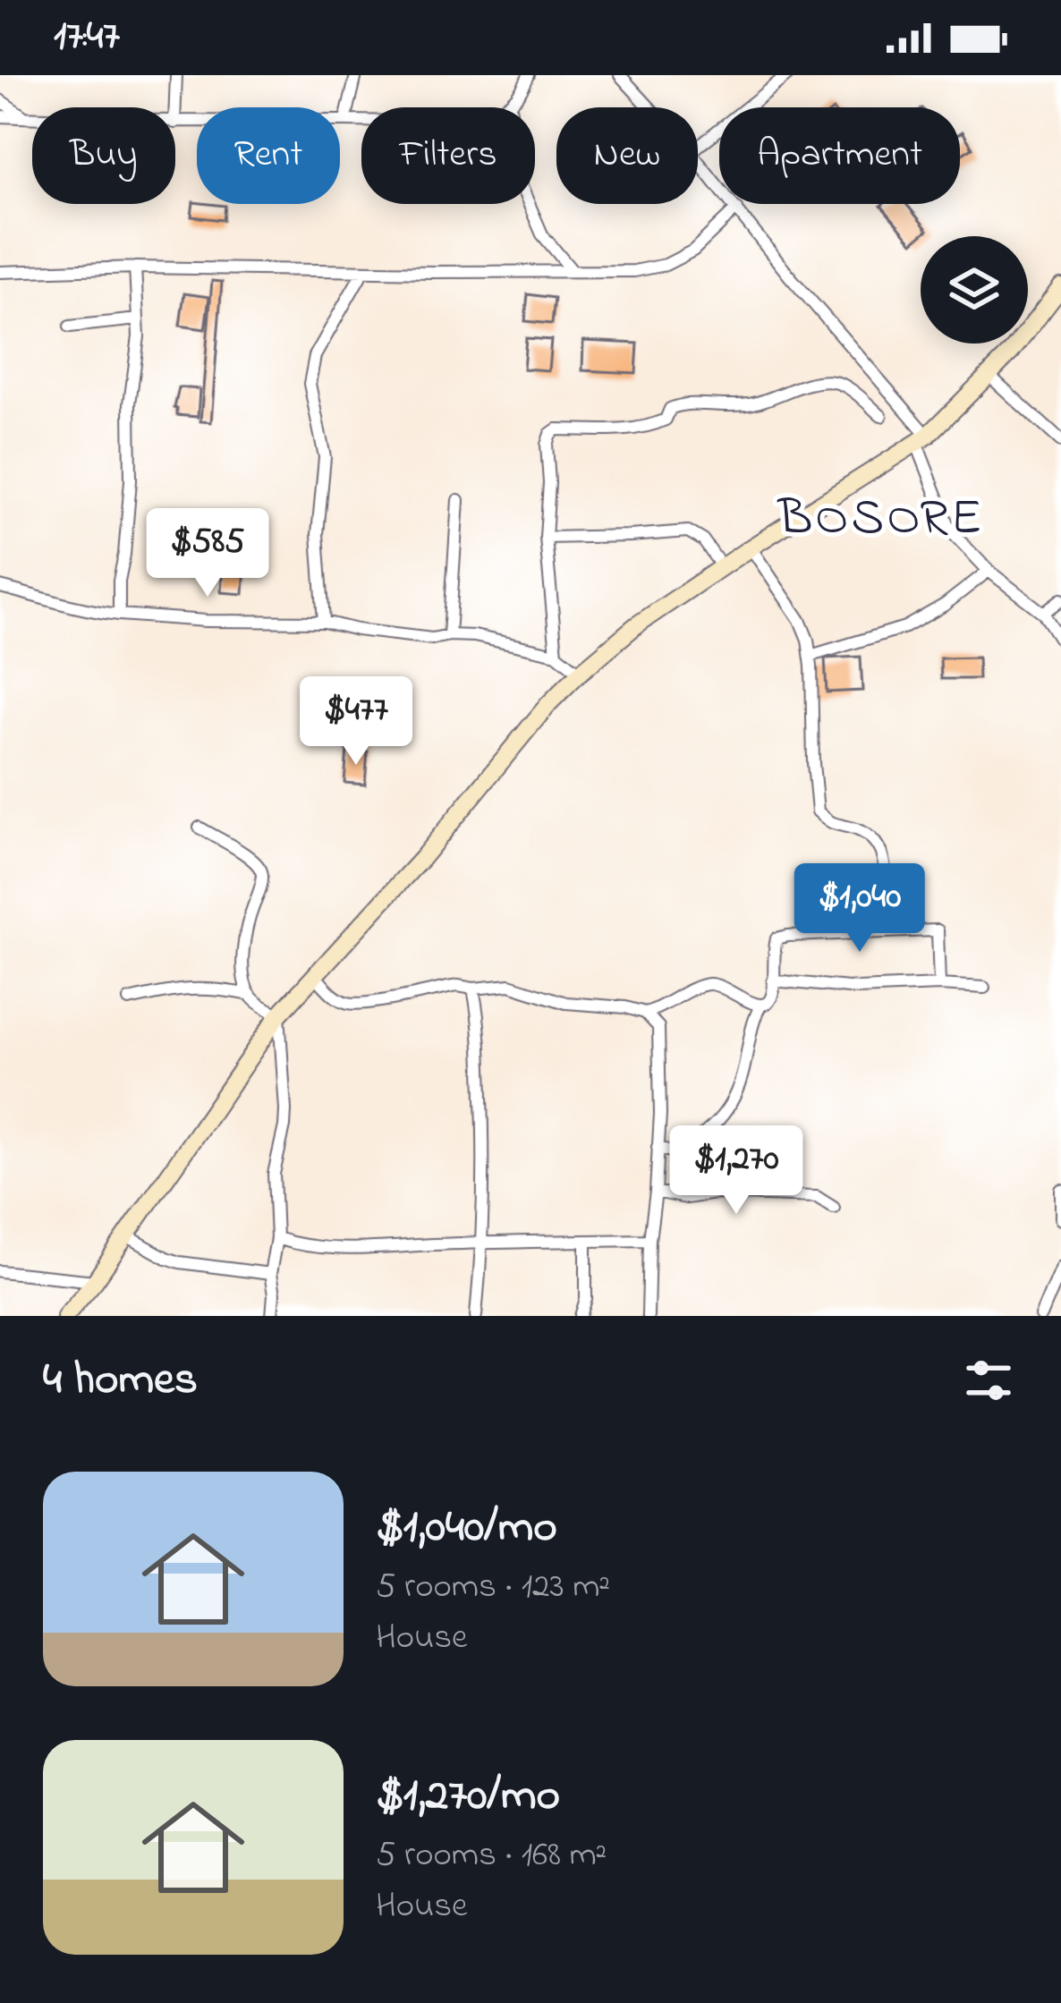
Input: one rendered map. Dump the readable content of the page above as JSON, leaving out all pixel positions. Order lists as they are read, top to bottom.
{
  "districts": ["BOSORE"],
  "page": {
    "status": "17:47",
    "chip": [
      "Buy",
      "Rent",
      "Filters",
      "New",
      "Apartment"
    ],
    "price": [
      "$585",
      "$477",
      "$1,040",
      "$1,270"
    ],
    "heading": "4 homes",
    "list": [
      {
        "name": "$1,040/mo",
        "note": "5 rooms · 123 m² · House"
      },
      {
        "name": "$1,270/mo",
        "note": "5 rooms · 168 m² · House"
      }
    ]
  }
}
